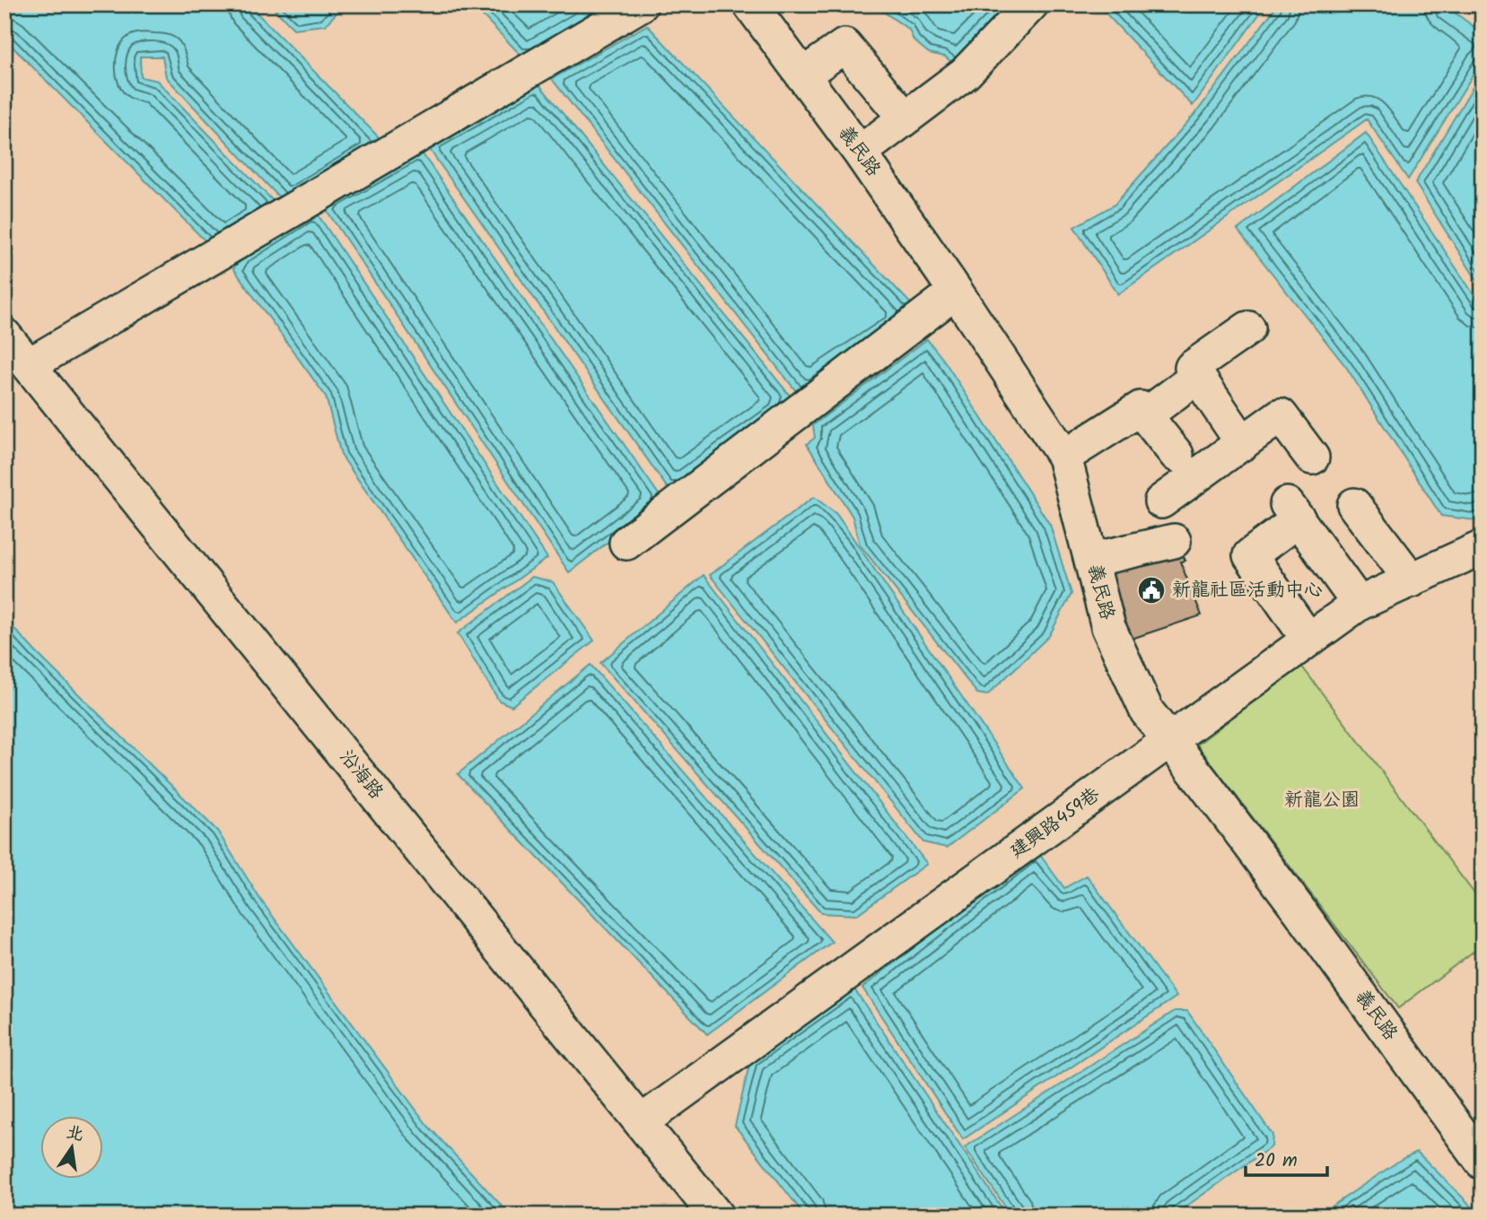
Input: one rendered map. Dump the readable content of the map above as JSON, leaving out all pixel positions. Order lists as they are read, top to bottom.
{
  "streets": {
    "street": ["義民路", "沿海路", "建興路459巷"]
  },
  "crossings": [
    ["義民路", "建興路459巷"],
    ["沿海路", "建興路459巷"]
  ],
  "parks": ["新龍公園"],
  "places": {
    "public building": ["新龍社區活動中心"]
  },
  "scale_bar": "20 m",
  "north": "top"
}
